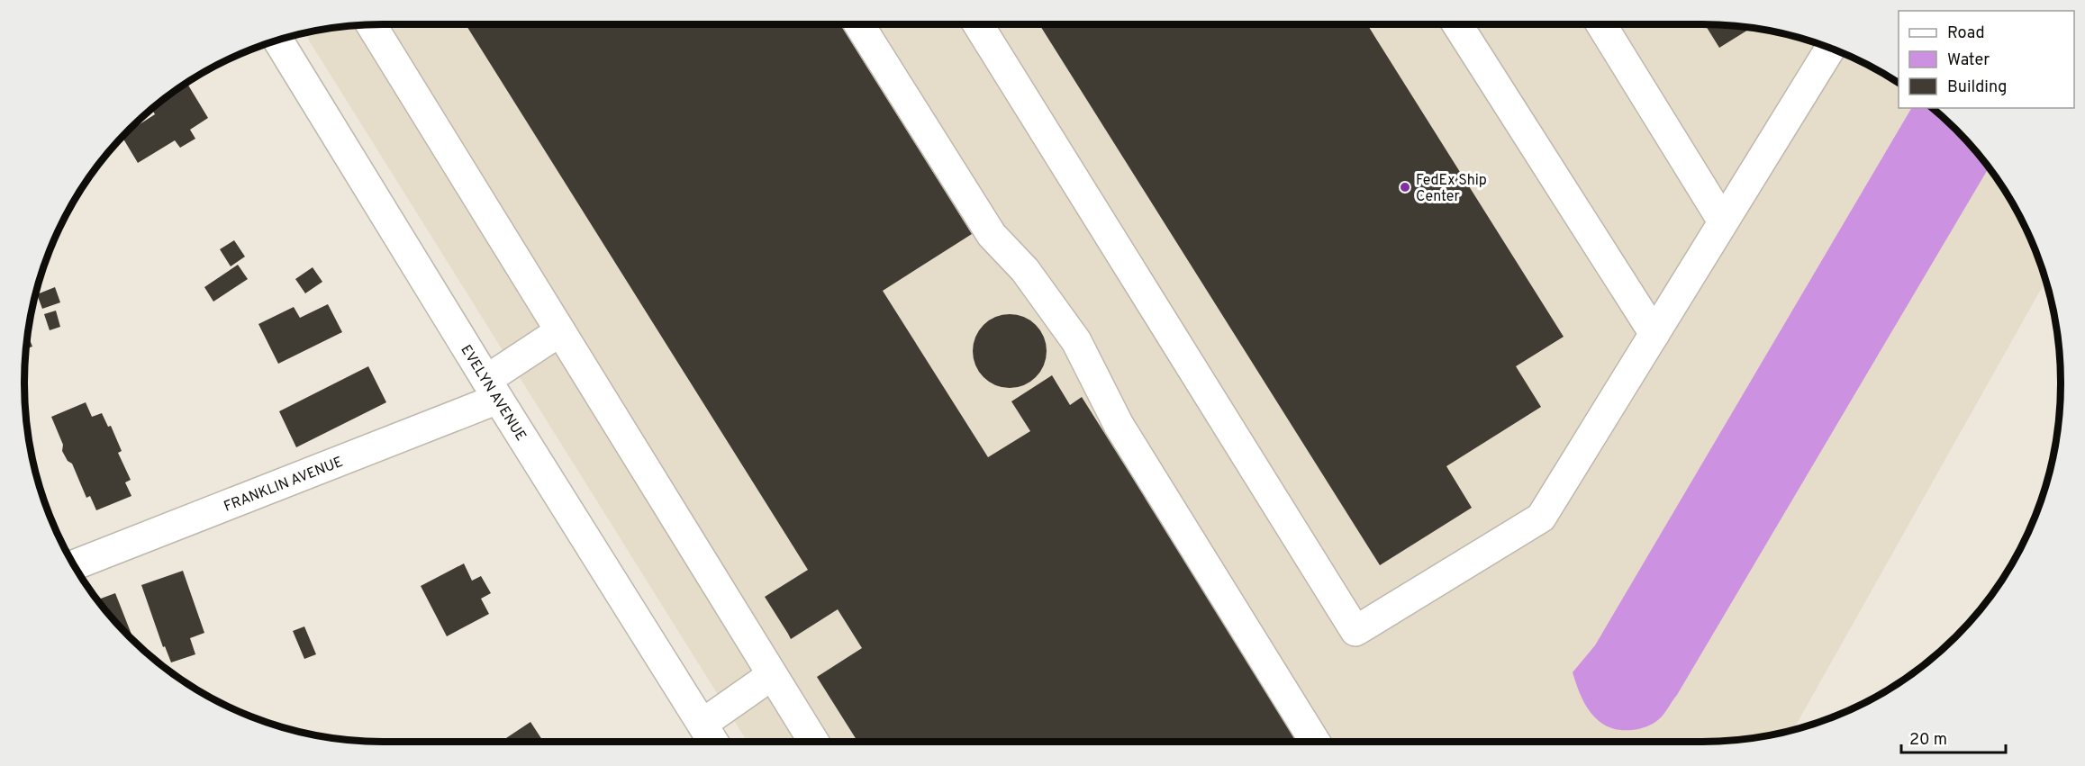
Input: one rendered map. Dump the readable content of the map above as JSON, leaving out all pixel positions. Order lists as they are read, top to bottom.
{
  "streets": {
    "street": ["EVELYN AVENUE", "FRANKLIN AVENUE"]
  },
  "crossings": [
    ["EVELYN AVENUE", "FRANKLIN AVENUE"]
  ],
  "places": ["FedEx Ship Center"],
  "legend": ["Road", "Water", "Building"],
  "scale_bar": "20 m"
}
